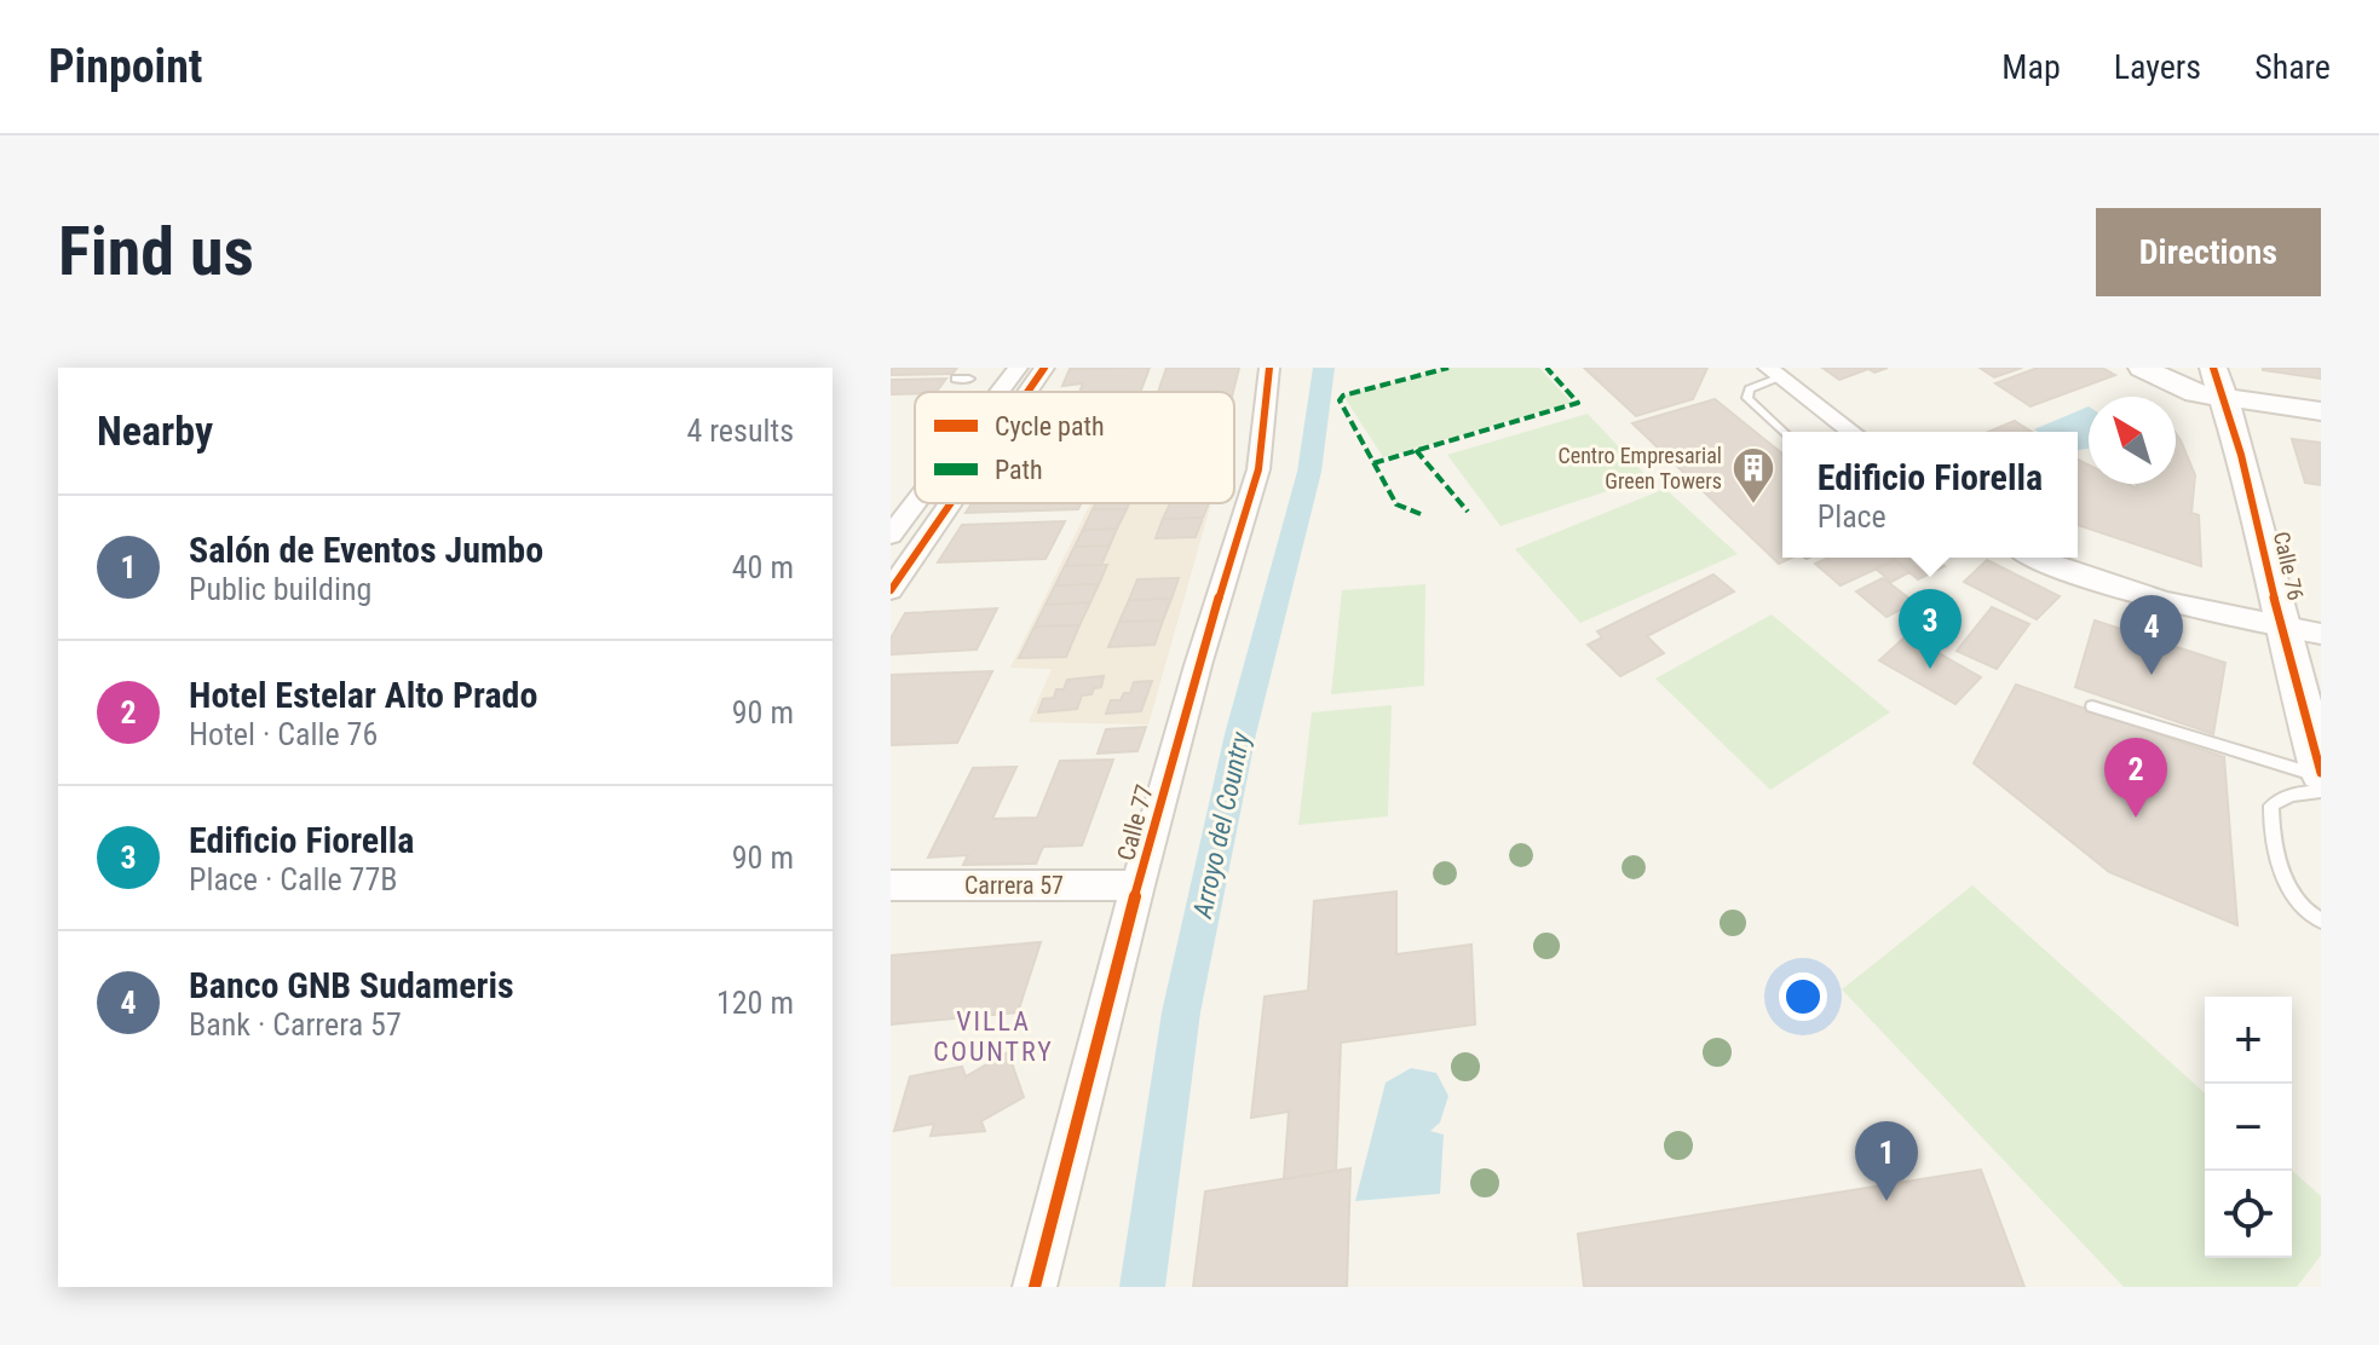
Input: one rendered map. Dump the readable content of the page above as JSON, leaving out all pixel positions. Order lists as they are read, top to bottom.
{
  "streets": {
    "street": ["Calle 76", "Calle 77", "Carrera 57"]
  },
  "crossings": [
    ["Calle 77", "Carrera 57"]
  ],
  "districts": ["VILLA COUNTRY"],
  "water": ["Arroyo del Country"],
  "places": {
    "building": ["Centro Empresarial Green Towers"]
  },
  "legend": ["Cycle path", "Path"],
  "north": "top left",
  "page": {
    "header": "Pinpoint",
    "nav": ["Map", "Layers", "Share"],
    "buttons": "Directions",
    "title": "Find us",
    "heading": ["Nearby", "4 results"],
    "popup": ["Edificio Fiorella", "Place"],
    "list": [
      {
        "mark": "1",
        "name": "Salón de Eventos Jumbo",
        "note": "Public building",
        "value": "40 m"
      },
      {
        "mark": "2",
        "name": "Hotel Estelar Alto Prado",
        "note": "Hotel · Calle 76",
        "value": "90 m"
      },
      {
        "mark": "3",
        "name": "Edificio Fiorella",
        "note": "Place · Calle 77B",
        "value": "90 m"
      },
      {
        "mark": "4",
        "name": "Banco GNB Sudameris",
        "note": "Bank · Carrera 57",
        "value": "120 m"
      }
    ],
    "pins": [
      "3",
      "4",
      "2",
      "1"
    ],
    "map_buttons": ["+", "−"]
  }
}
